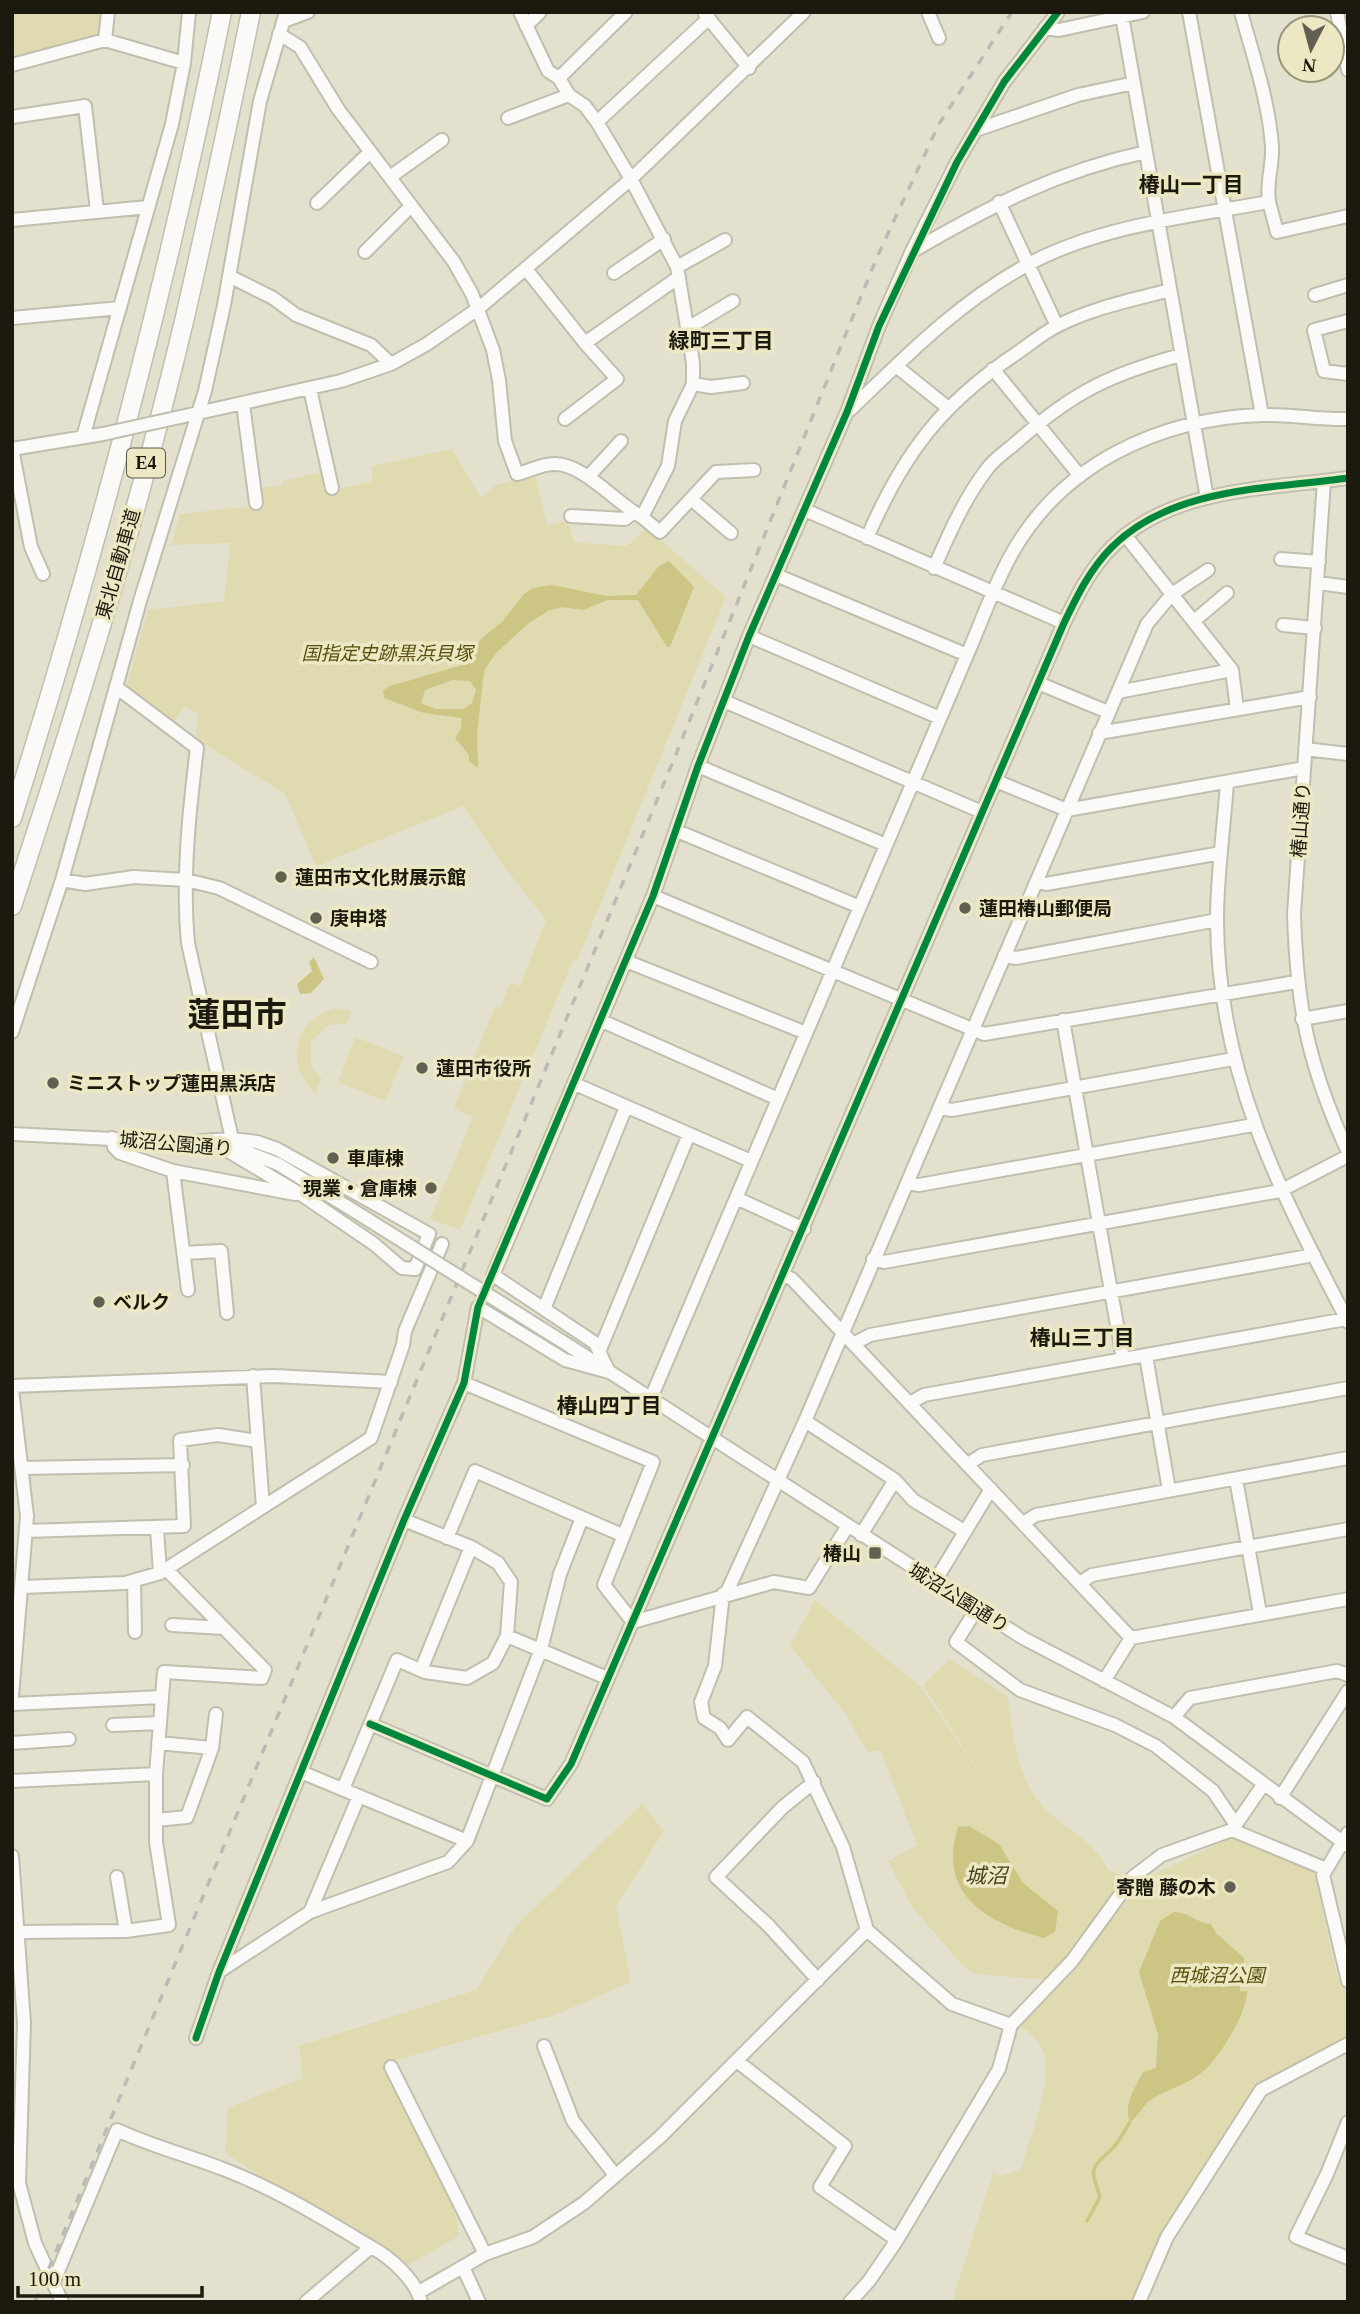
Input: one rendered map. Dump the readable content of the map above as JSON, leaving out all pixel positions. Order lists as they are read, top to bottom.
{
  "streets": {
    "highway": ["E4", "東北自動車道"],
    "street": ["椿山通り", "城沼公園通り"]
  },
  "districts": [
    "椿山一丁目",
    "緑町三丁目",
    "蓮田市",
    "椿山三丁目",
    "椿山四丁目"
  ],
  "water": ["城沼"],
  "parks": ["国指定史跡黒浜貝塚", "西城沼公園"],
  "places": {
    "other": [
      "蓮田市文化財展示館",
      "蓮田椿山郵便局",
      "庚申塔",
      "蓮田市役所",
      "ミニストップ蓮田黒浜店",
      "車庫棟",
      "現業・倉庫棟",
      "ベルク",
      "寄贈 藤の木"
    ],
    "transit": ["椿山"]
  },
  "scale_bar": "100 m",
  "north": "bottom"
}
